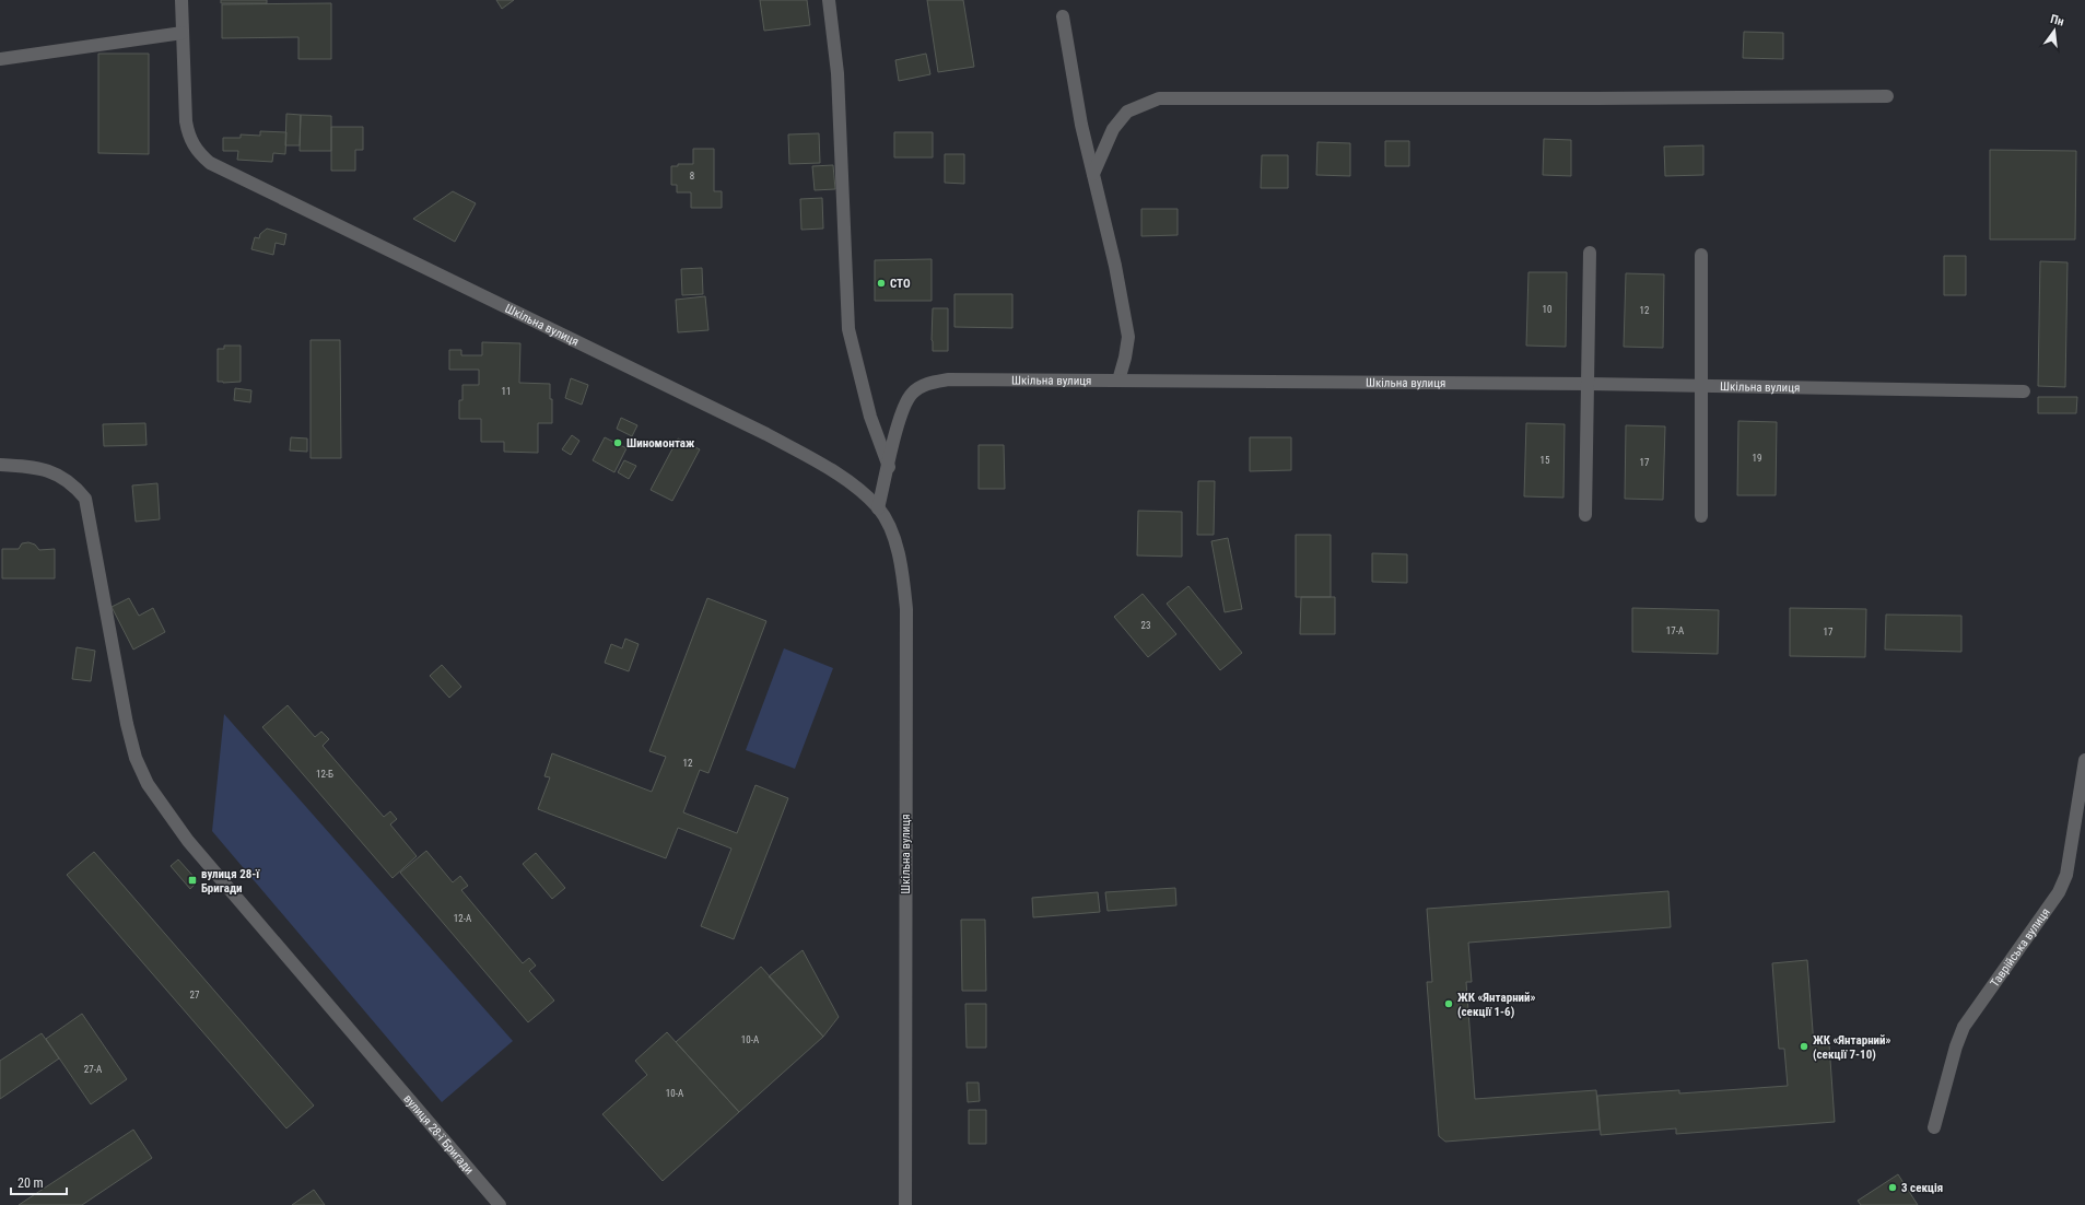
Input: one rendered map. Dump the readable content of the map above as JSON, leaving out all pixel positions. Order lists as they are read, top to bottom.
{
  "streets": {
    "street": ["Шкільна вулиця", "Таврійська вулиця", "вулиця 28-ї Бригади"]
  },
  "places": {
    "other": [
      "СТО",
      "Шиномонтаж",
      "ЖК «Янтарний» (секції 1-6)",
      "ЖК «Янтарний» (секції 7-10)",
      "3 секція"
    ],
    "transit": ["вулиця 28-ї Бригади"]
  },
  "house_numbers": [
    "8",
    "10",
    "12",
    "11",
    "19",
    "15",
    "17",
    "23",
    "17-А",
    "17",
    "12",
    "12-Б",
    "12-А",
    "27",
    "10-А",
    "27-А",
    "10-А"
  ],
  "scale_bar": "20 m",
  "north": "top"
}
